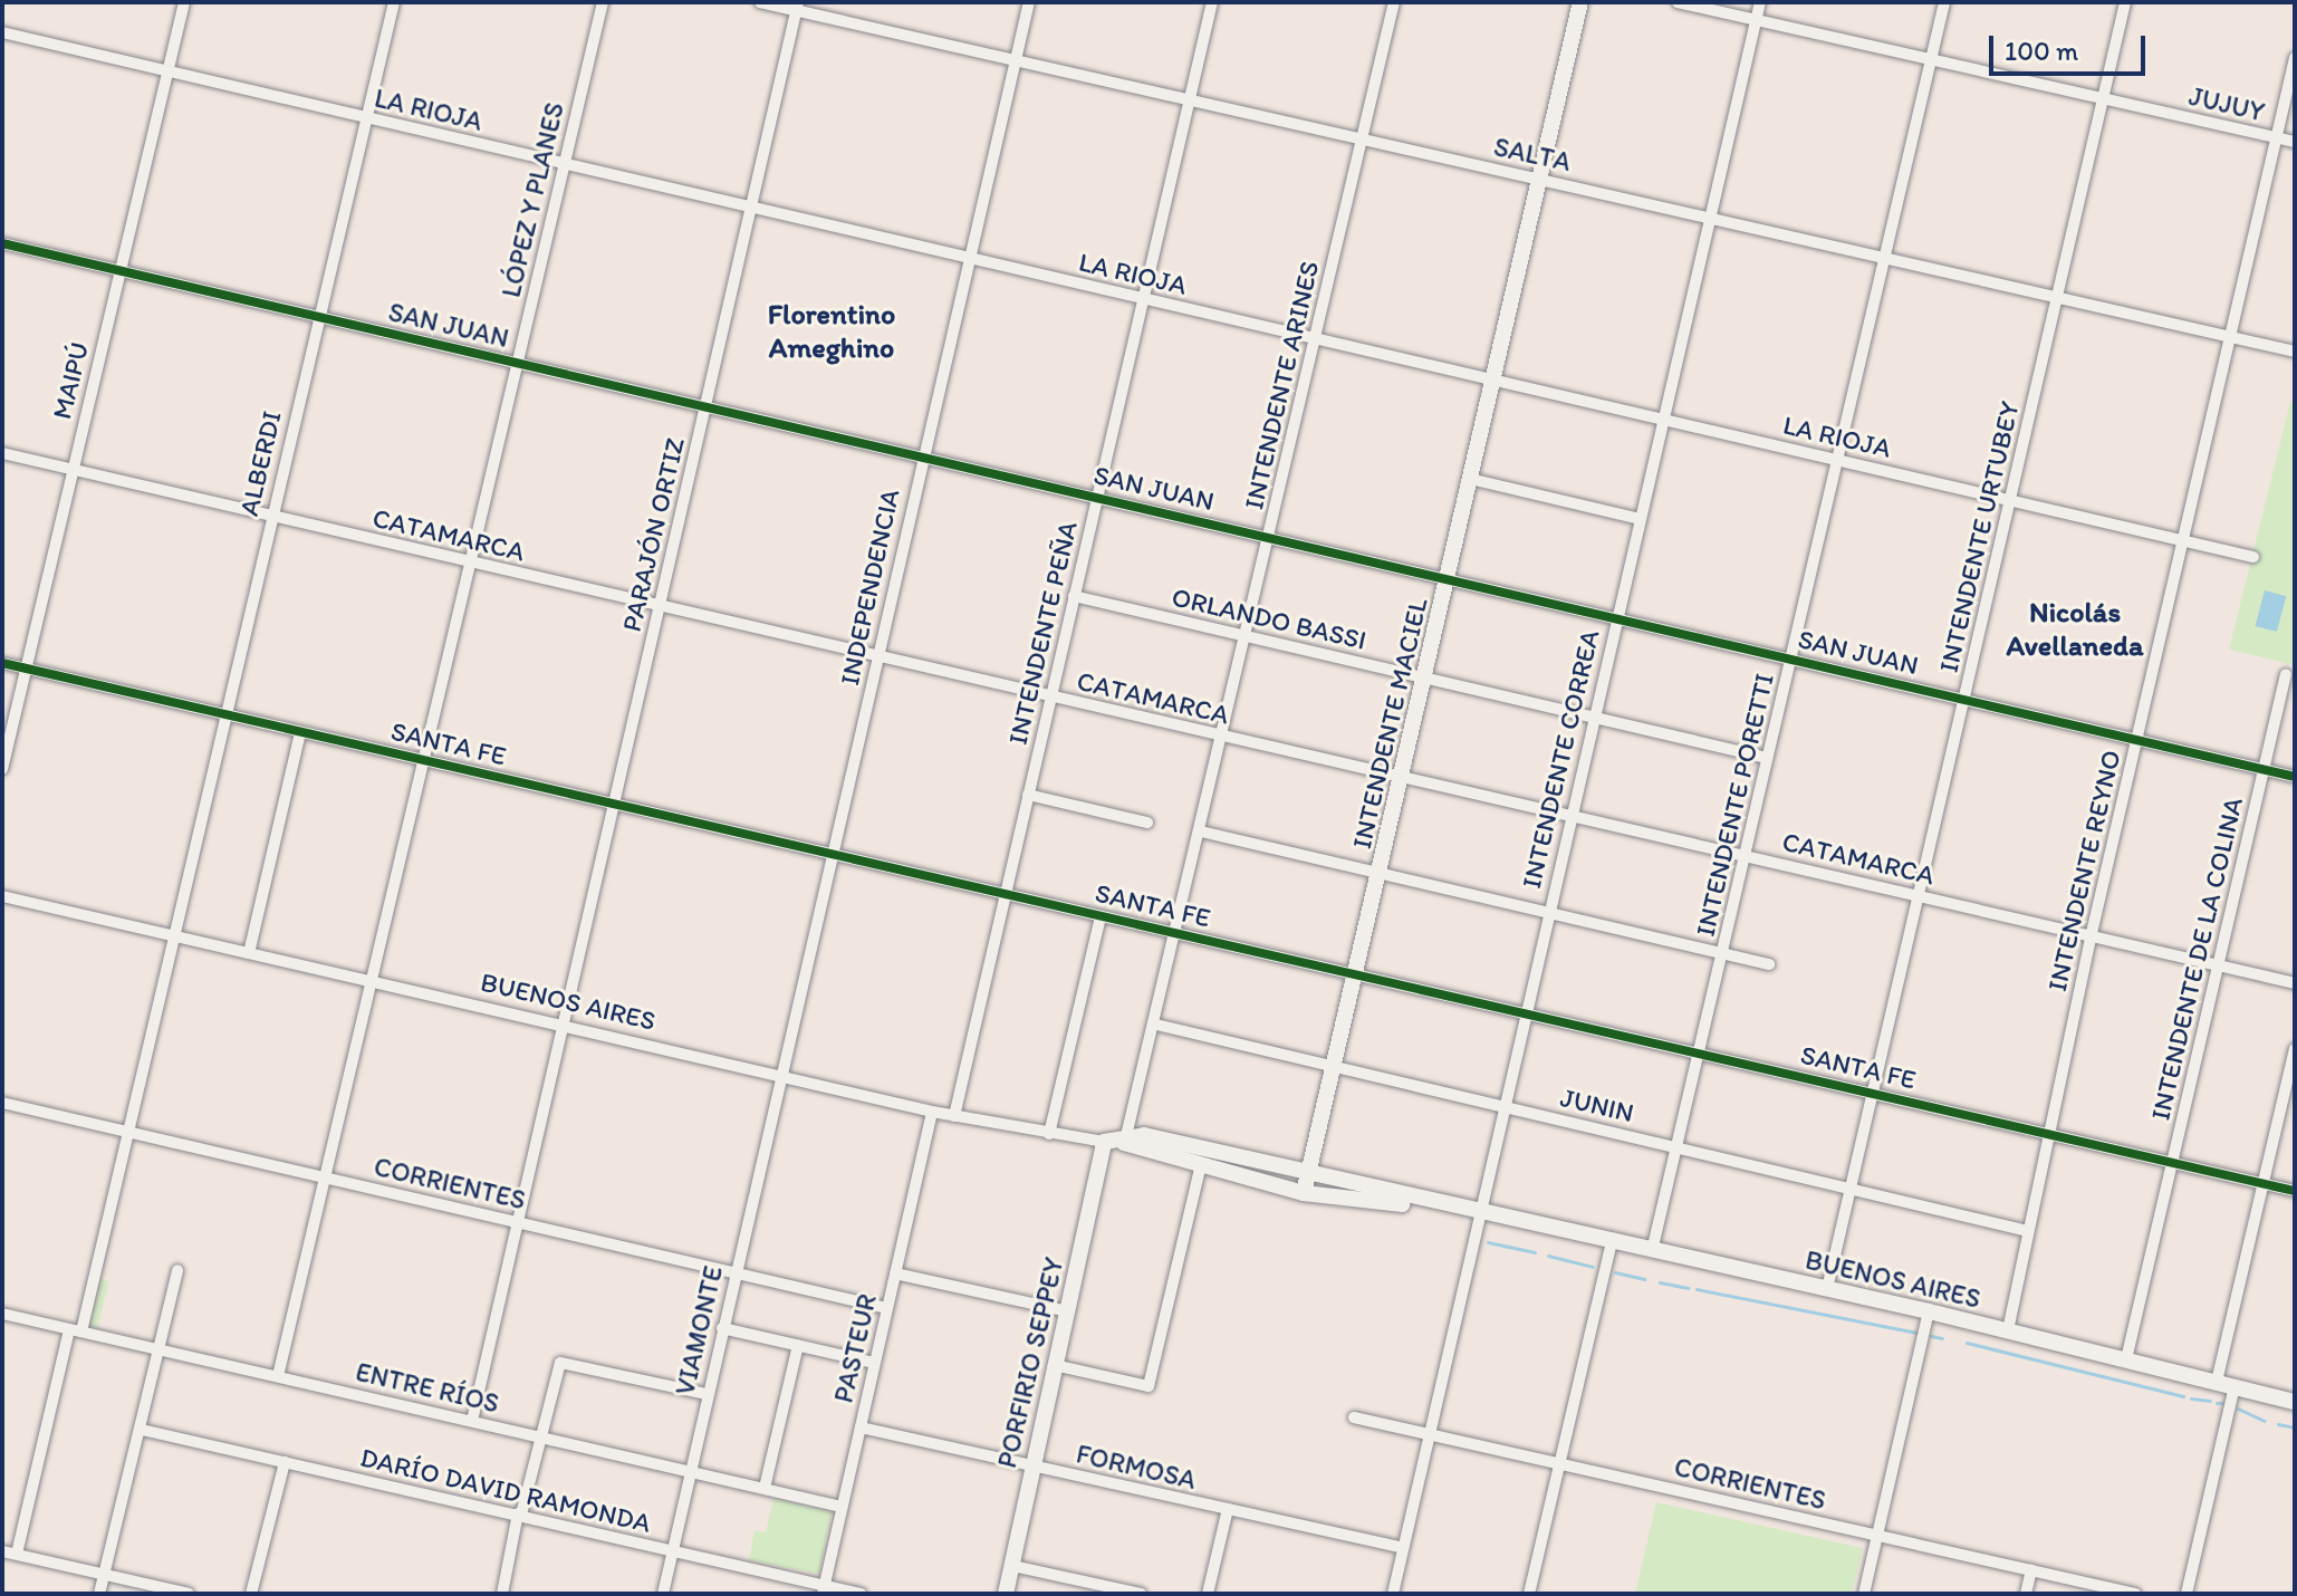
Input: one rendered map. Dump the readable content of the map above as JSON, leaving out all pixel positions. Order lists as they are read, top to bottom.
{
  "streets": {
    "main road": ["INTENDENTE MACIEL", "BUENOS AIRES", "PORFIRIO SEPPEY"],
    "street": [
      "JUJUY",
      "LA RIOJA",
      "SALTA",
      "LÓPEZ Y PLANES",
      "SAN JUAN",
      "MAIPÚ",
      "INTENDENTE ARINES",
      "ALBERDI",
      "CATAMARCA",
      "PARAJÓN ORTIZ",
      "INTENDENTE URTUBEY",
      "INDEPENDENCIA",
      "ORLANDO BASSI",
      "INTENDENTE PEÑA",
      "SANTA FE",
      "INTENDENTE CORREA",
      "INTENDENTE PORETTI",
      "INTENDENTE REYNO",
      "INTENDENTE DE LA COLINA",
      "JUNIN",
      "CORRIENTES",
      "VIAMONTE",
      "PASTEUR",
      "ENTRE RÍOS",
      "FORMOSA",
      "DARÍO DAVID RAMONDA"
    ]
  },
  "crossings": [
    ["JUJUY", "INTENDENTE URTUBEY"],
    ["JUJUY", "INTENDENTE CORREA"],
    ["JUJUY", "INTENDENTE PORETTI"],
    ["JUJUY", "INTENDENTE REYNO"],
    ["LA RIOJA", "LÓPEZ Y PLANES"],
    ["LA RIOJA", "MAIPÚ"],
    ["LA RIOJA", "INTENDENTE ARINES"],
    ["LA RIOJA", "ALBERDI"],
    ["LA RIOJA", "PARAJÓN ORTIZ"],
    ["LA RIOJA", "INTENDENTE URTUBEY"],
    ["LA RIOJA", "INDEPENDENCIA"],
    ["LA RIOJA", "INTENDENTE PEÑA"],
    ["LA RIOJA", "INTENDENTE MACIEL"],
    ["LA RIOJA", "INTENDENTE CORREA"],
    ["LA RIOJA", "INTENDENTE PORETTI"],
    ["LA RIOJA", "INTENDENTE REYNO"],
    ["SALTA", "INTENDENTE ARINES"],
    ["SALTA", "PARAJÓN ORTIZ"],
    ["SALTA", "INTENDENTE URTUBEY"],
    ["SALTA", "INDEPENDENCIA"],
    ["SALTA", "INTENDENTE PEÑA"],
    ["SALTA", "INTENDENTE MACIEL"],
    ["SALTA", "INTENDENTE CORREA"],
    ["SALTA", "INTENDENTE PORETTI"],
    ["SALTA", "INTENDENTE REYNO"],
    ["LÓPEZ Y PLANES", "SAN JUAN"],
    ["LÓPEZ Y PLANES", "CATAMARCA"],
    ["LÓPEZ Y PLANES", "SANTA FE"],
    ["LÓPEZ Y PLANES", "BUENOS AIRES"],
    ["LÓPEZ Y PLANES", "CORRIENTES"],
    ["LÓPEZ Y PLANES", "ENTRE RÍOS"],
    ["SAN JUAN", "MAIPÚ"],
    ["SAN JUAN", "INTENDENTE ARINES"],
    ["SAN JUAN", "ALBERDI"],
    ["SAN JUAN", "PARAJÓN ORTIZ"],
    ["SAN JUAN", "INTENDENTE URTUBEY"],
    ["SAN JUAN", "INDEPENDENCIA"],
    ["SAN JUAN", "INTENDENTE PEÑA"],
    ["SAN JUAN", "INTENDENTE MACIEL"],
    ["SAN JUAN", "INTENDENTE CORREA"],
    ["SAN JUAN", "INTENDENTE PORETTI"],
    ["SAN JUAN", "INTENDENTE REYNO"],
    ["SAN JUAN", "INTENDENTE DE LA COLINA"],
    ["MAIPÚ", "CATAMARCA"],
    ["MAIPÚ", "SANTA FE"],
    ["INTENDENTE ARINES", "CATAMARCA"],
    ["INTENDENTE ARINES", "ORLANDO BASSI"],
    ["INTENDENTE ARINES", "SANTA FE"],
    ["INTENDENTE ARINES", "BUENOS AIRES"],
    ["INTENDENTE ARINES", "JUNIN"],
    ["ALBERDI", "CATAMARCA"],
    ["ALBERDI", "SANTA FE"],
    ["ALBERDI", "BUENOS AIRES"],
    ["ALBERDI", "CORRIENTES"],
    ["ALBERDI", "ENTRE RÍOS"],
    ["CATAMARCA", "PARAJÓN ORTIZ"],
    ["CATAMARCA", "INTENDENTE URTUBEY"],
    ["CATAMARCA", "INDEPENDENCIA"],
    ["CATAMARCA", "INTENDENTE PEÑA"],
    ["CATAMARCA", "INTENDENTE MACIEL"],
    ["CATAMARCA", "INTENDENTE CORREA"],
    ["CATAMARCA", "INTENDENTE PORETTI"],
    ["CATAMARCA", "INTENDENTE REYNO"],
    ["CATAMARCA", "INTENDENTE DE LA COLINA"],
    ["PARAJÓN ORTIZ", "SANTA FE"],
    ["PARAJÓN ORTIZ", "BUENOS AIRES"],
    ["PARAJÓN ORTIZ", "CORRIENTES"],
    ["PARAJÓN ORTIZ", "ENTRE RÍOS"],
    ["INTENDENTE URTUBEY", "SANTA FE"],
    ["INTENDENTE URTUBEY", "BUENOS AIRES"],
    ["INTENDENTE URTUBEY", "JUNIN"],
    ["INDEPENDENCIA", "SANTA FE"],
    ["INDEPENDENCIA", "BUENOS AIRES"],
    ["INDEPENDENCIA", "VIAMONTE"],
    ["ORLANDO BASSI", "INTENDENTE PEÑA"],
    ["ORLANDO BASSI", "INTENDENTE MACIEL"],
    ["ORLANDO BASSI", "INTENDENTE CORREA"],
    ["ORLANDO BASSI", "INTENDENTE PORETTI"],
    ["INTENDENTE PEÑA", "SANTA FE"],
    ["INTENDENTE PEÑA", "BUENOS AIRES"],
    ["INTENDENTE MACIEL", "SANTA FE"],
    ["INTENDENTE MACIEL", "BUENOS AIRES"],
    ["INTENDENTE MACIEL", "JUNIN"],
    ["SANTA FE", "INTENDENTE CORREA"],
    ["SANTA FE", "INTENDENTE PORETTI"],
    ["SANTA FE", "INTENDENTE REYNO"],
    ["SANTA FE", "INTENDENTE DE LA COLINA"],
    ["INTENDENTE CORREA", "BUENOS AIRES"],
    ["INTENDENTE CORREA", "JUNIN"],
    ["INTENDENTE CORREA", "CORRIENTES"],
    ["INTENDENTE CORREA", "FORMOSA"],
    ["INTENDENTE PORETTI", "BUENOS AIRES"],
    ["INTENDENTE PORETTI", "JUNIN"],
    ["INTENDENTE REYNO", "BUENOS AIRES"],
    ["INTENDENTE REYNO", "JUNIN"],
    ["INTENDENTE DE LA COLINA", "BUENOS AIRES"],
    ["BUENOS AIRES", "VIAMONTE"],
    ["BUENOS AIRES", "PASTEUR"],
    ["BUENOS AIRES", "PORFIRIO SEPPEY"],
    ["CORRIENTES", "VIAMONTE"],
    ["CORRIENTES", "PASTEUR"],
    ["VIAMONTE", "ENTRE RÍOS"],
    ["VIAMONTE", "DARÍO DAVID RAMONDA"],
    ["PASTEUR", "ENTRE RÍOS"],
    ["PASTEUR", "FORMOSA"],
    ["PASTEUR", "DARÍO DAVID RAMONDA"],
    ["PORFIRIO SEPPEY", "FORMOSA"]
  ],
  "districts": ["Florentino Ameghino", "Nicolás Avellaneda"],
  "scale_bar": "100 m"
}
